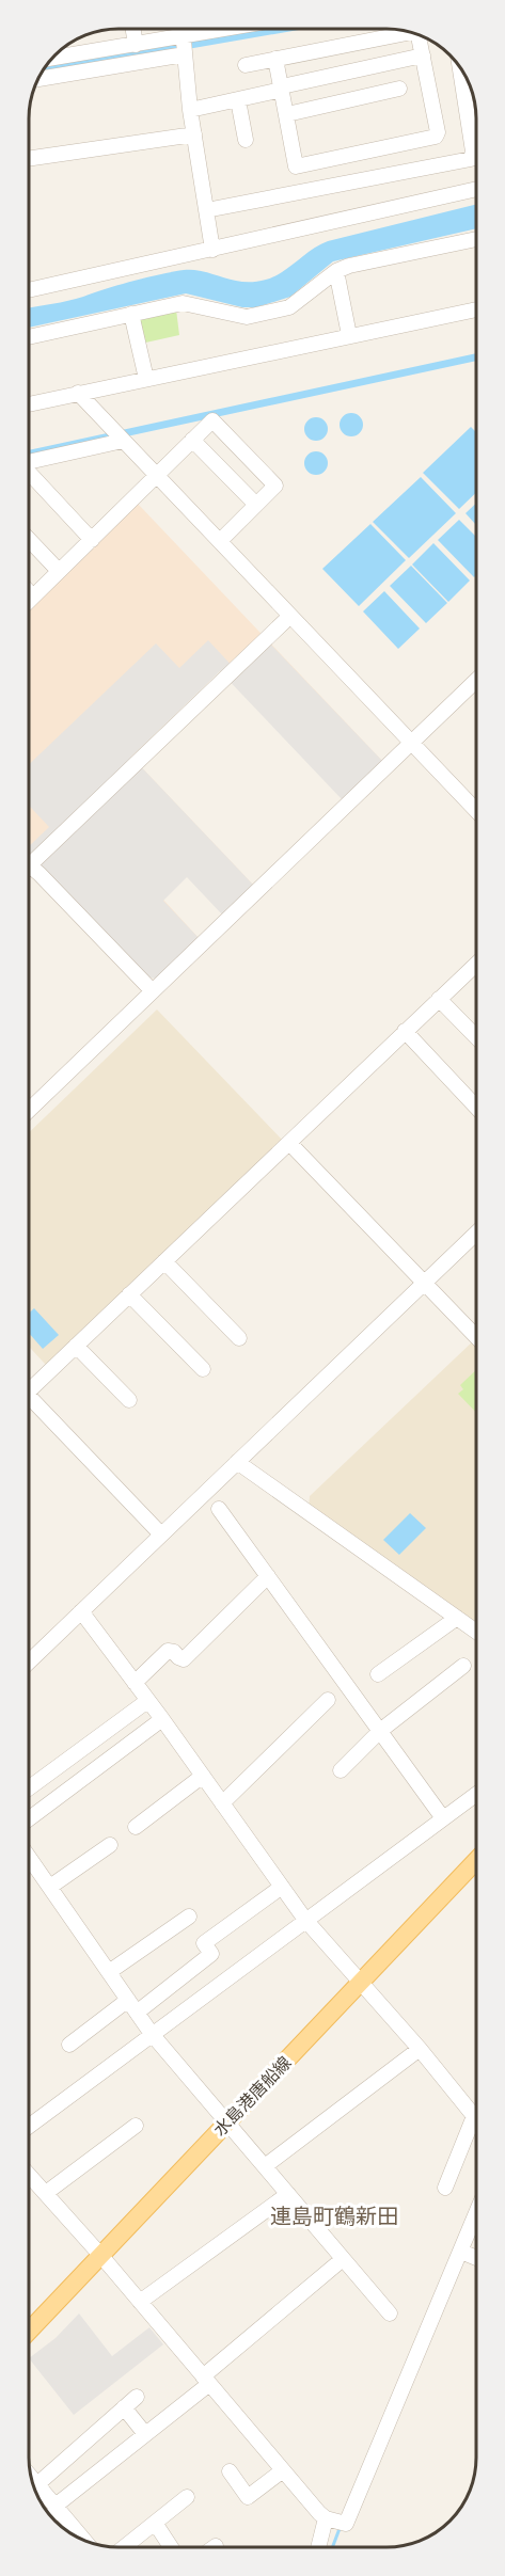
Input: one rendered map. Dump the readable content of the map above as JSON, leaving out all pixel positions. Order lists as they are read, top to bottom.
{
  "streets": {
    "main road": ["水島港唐船線"]
  },
  "districts": ["連島町鶴新田"]
}
